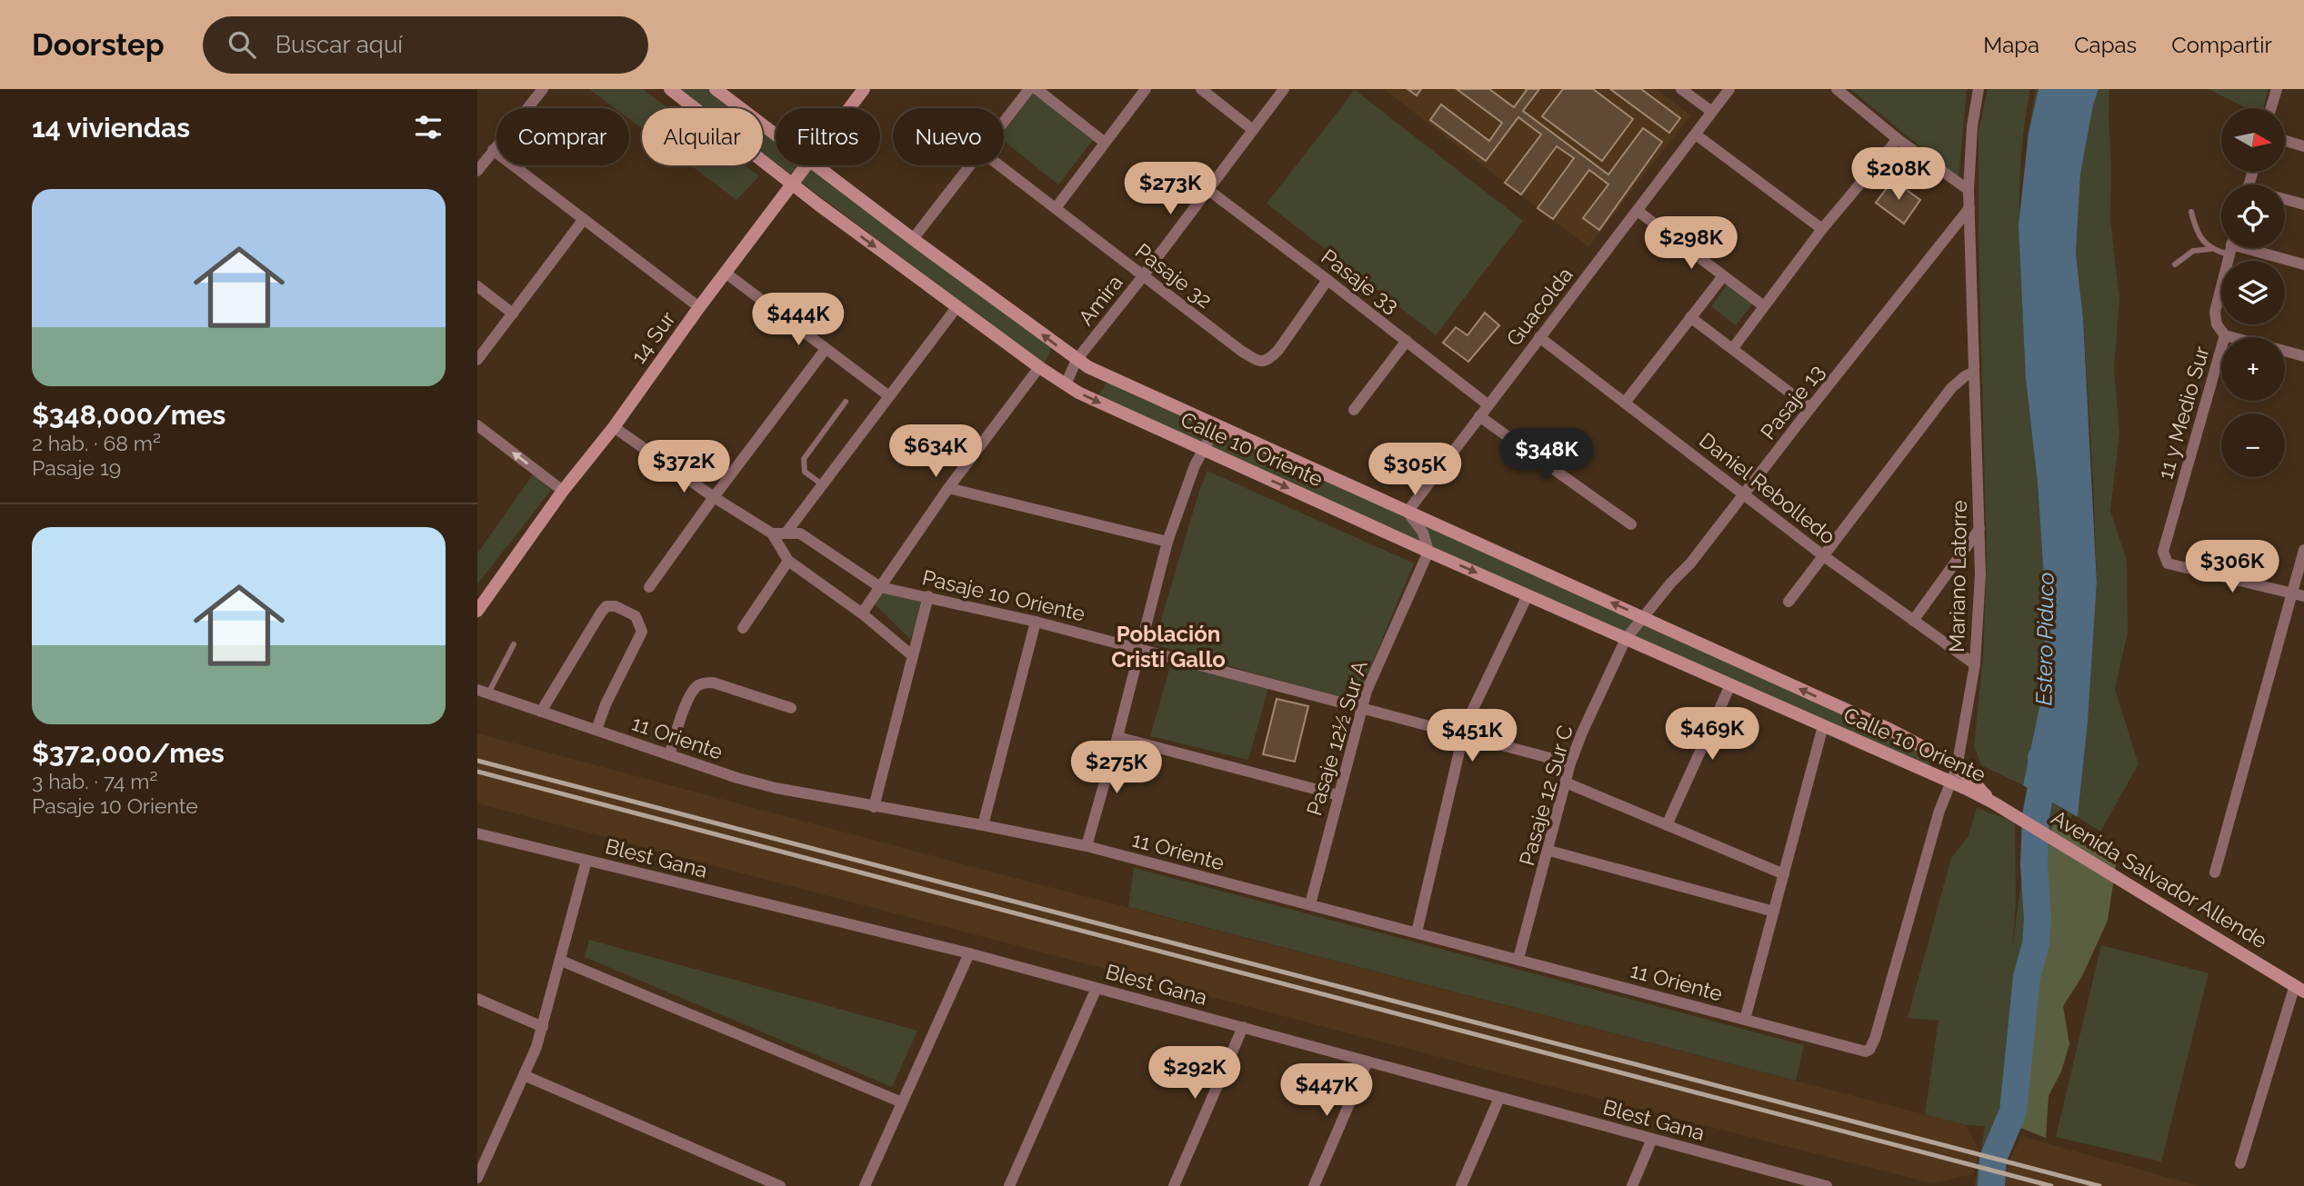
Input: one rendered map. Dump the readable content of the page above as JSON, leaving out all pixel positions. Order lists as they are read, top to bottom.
{
  "streets": {
    "main road": ["14 Sur", "Calle 10 Oriente", "Avenida Salvador Allende"],
    "street": [
      "Pasaje 32",
      "Pasaje 33",
      "Amira",
      "Guacolda",
      "Pasaje 13",
      "11 y Medio Sur",
      "Daniel Rebolledo",
      "Mariano Latorre",
      "Pasaje 10 Oriente",
      "11 Oriente",
      "Pasaje 12½ Sur A",
      "Pasaje 12 Sur C",
      "Blest Gana"
    ]
  },
  "crossings": [
    ["Pasaje 32", "Pasaje 33"],
    ["Pasaje 32", "Amira"],
    ["Pasaje 33", "Amira"],
    ["Pasaje 33", "Guacolda"],
    ["Amira", "Calle 10 Oriente"],
    ["Guacolda", "Calle 10 Oriente"],
    ["Guacolda", "Daniel Rebolledo"],
    ["14 Sur", "Calle 10 Oriente"],
    ["Pasaje 13", "Calle 10 Oriente"],
    ["Pasaje 13", "Daniel Rebolledo"],
    ["Pasaje 13", "Mariano Latorre"],
    ["Pasaje 13", "Pasaje 12 Sur C"],
    ["Calle 10 Oriente", "Mariano Latorre"],
    ["Calle 10 Oriente", "Pasaje 12½ Sur A"],
    ["Calle 10 Oriente", "Pasaje 12 Sur C"],
    ["Calle 10 Oriente", "Avenida Salvador Allende"],
    ["Daniel Rebolledo", "Mariano Latorre"],
    ["Mariano Latorre", "11 Oriente"],
    ["Pasaje 10 Oriente", "Pasaje 12½ Sur A"],
    ["Pasaje 10 Oriente", "Pasaje 12 Sur C"],
    ["11 Oriente", "Pasaje 12½ Sur A"],
    ["11 Oriente", "Pasaje 12 Sur C"]
  ],
  "districts": ["Población Cristi Gallo"],
  "water": ["Estero Piduco"],
  "north": "right",
  "page": {
    "header": "Doorstep",
    "search": "Buscar aquí",
    "nav": ["Mapa", "Capas", "Compartir"],
    "heading": "14 viviendas",
    "map_buttons": ["+", "−"],
    "chip": [
      "Comprar",
      "Alquilar",
      "Filtros",
      "Nuevo"
    ],
    "price": [
      "$208K",
      "$273K",
      "$298K",
      "$444K",
      "$634K",
      "$348K",
      "$372K",
      "$305K",
      "$306K",
      "$469K",
      "$451K",
      "$275K",
      "$292K",
      "$447K"
    ],
    "list": [
      {
        "name": "$348,000/mes",
        "note": "2 hab. · 68 m² · Pasaje 19"
      },
      {
        "name": "$372,000/mes",
        "note": "3 hab. · 74 m² · Pasaje 10 Oriente"
      }
    ]
  }
}
